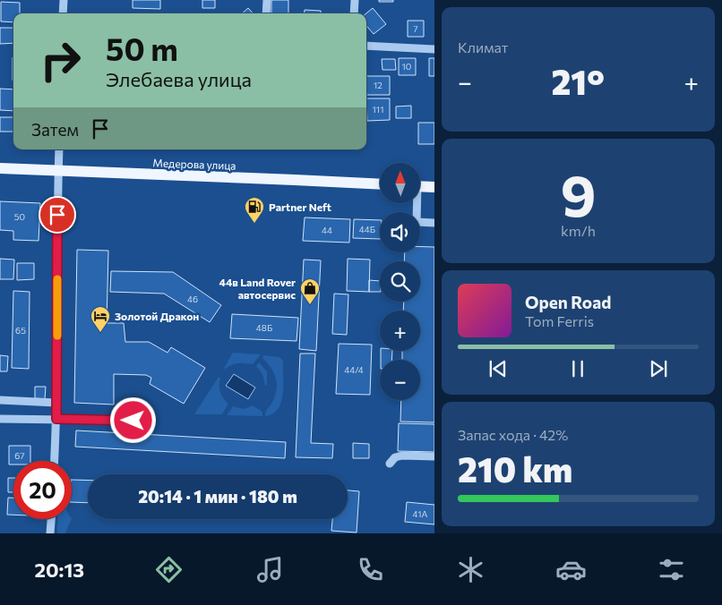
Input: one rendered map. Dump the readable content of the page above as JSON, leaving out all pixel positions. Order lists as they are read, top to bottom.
{
  "streets": {
    "main road": ["Медерова улица"]
  },
  "places": {
    "fuel station": ["Partner Neft"],
    "shop": ["44в Land Rover автосервис"],
    "hotel": ["Золотой Дракон"]
  },
  "house_numbers": [
    "7",
    "10",
    "12",
    "111",
    "50",
    "44Б",
    "44",
    "46",
    "48Б",
    "65",
    "44/4",
    "67",
    "41А"
  ],
  "north": "top",
  "page": {
    "tile": [
      "Климат",
      ["9", "km/h"],
      ["Запас хода · 42%", "210 km"]
    ],
    "turn": ["50 m", "Элебаева улица"],
    "heat": ["−", "21°", "+"],
    "then": "Затем",
    "map_buttons": ["+", "−"],
    "song": ["Open Road", "Tom Ferris"],
    "limit": "20",
    "trip": "20:14 · 1 мин · 180 m",
    "tabs": "20:13"
  }
}
